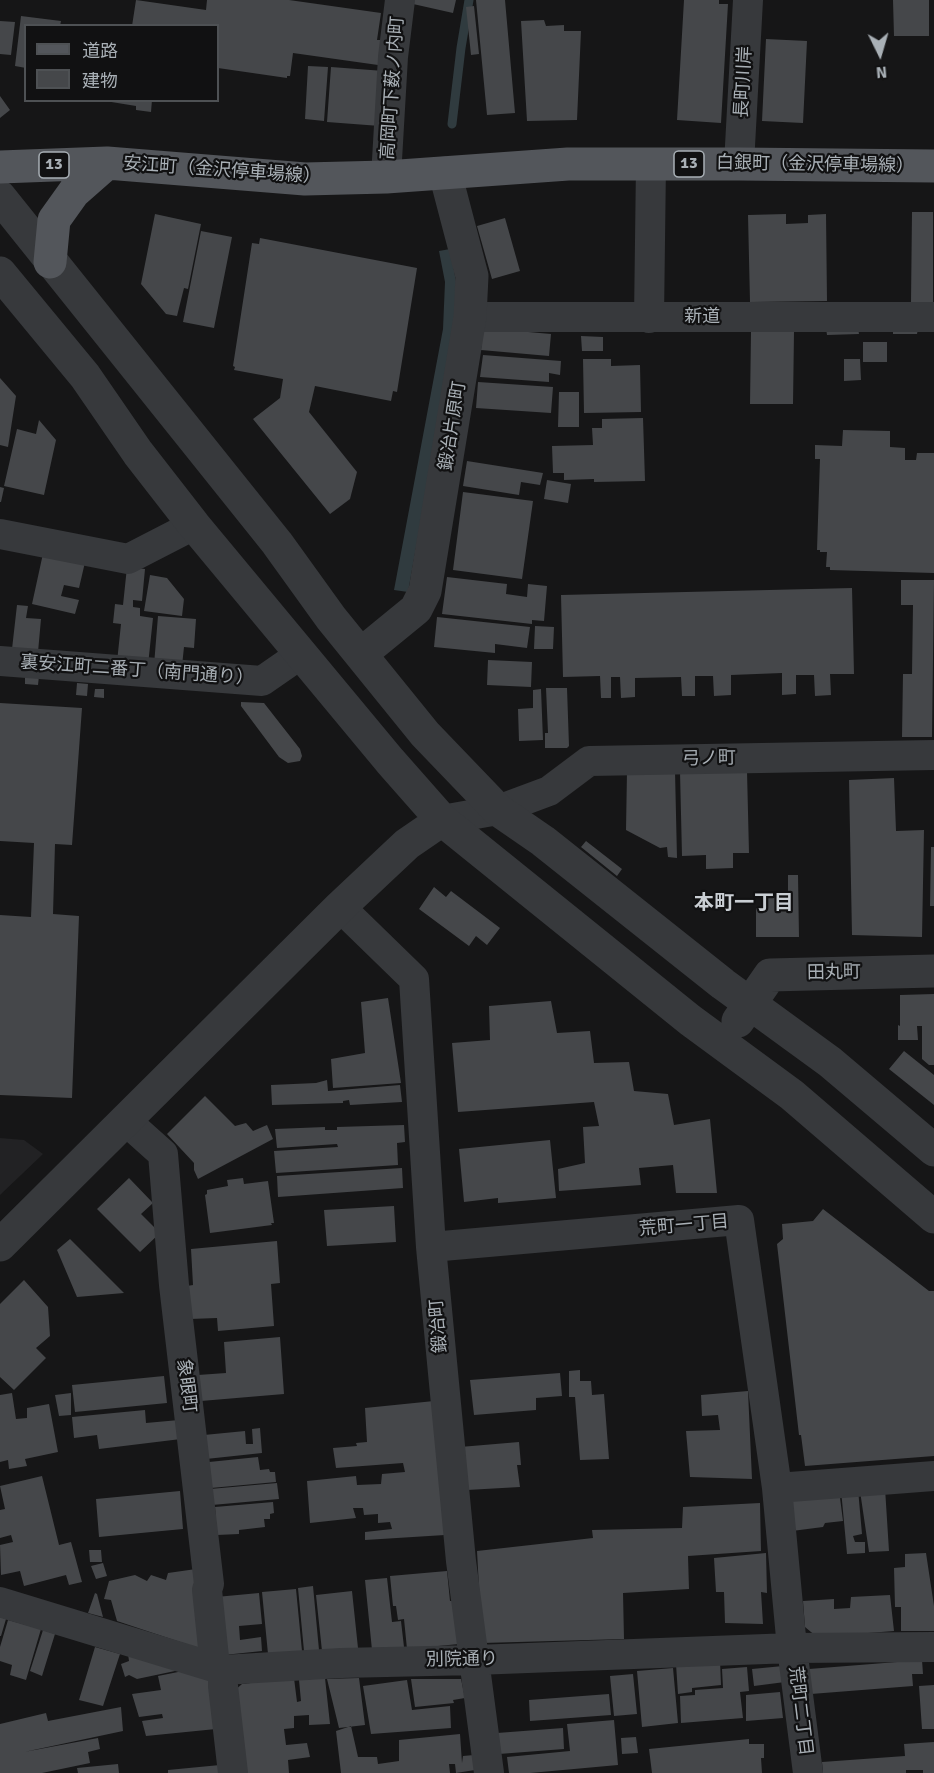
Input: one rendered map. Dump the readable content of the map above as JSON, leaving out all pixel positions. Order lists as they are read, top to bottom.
{
  "streets": {
    "main road": ["13", "白銀町（金沢停車場線）", "安江町（金沢停車場線）"],
    "street": [
      "長町川岸",
      "高岡町下薮ノ内町",
      "新道",
      "鍛冶片原町",
      "裏安江町二番丁（南門通り）",
      "弓ノ町",
      "田丸町",
      "荒町一丁目",
      "鍛冶町",
      "象眼町",
      "別院通り",
      "荒町二丁目"
    ]
  },
  "crossings": [
    ["長町川岸", "白銀町（金沢停車場線）"],
    ["高岡町下薮ノ内町", "安江町（金沢停車場線）"],
    ["白銀町（金沢停車場線）", "安江町（金沢停車場線）"],
    ["白銀町（金沢停車場線）", "鍛冶片原町"],
    ["安江町（金沢停車場線）", "鍛冶片原町"],
    ["新道", "鍛冶片原町"],
    ["荒町一丁目", "鍛冶町"],
    ["荒町一丁目", "荒町二丁目"],
    ["鍛冶町", "別院通り"],
    ["象眼町", "別院通り"],
    ["別院通り", "荒町二丁目"]
  ],
  "districts": ["本町一丁目"],
  "legend": ["道路", "建物"],
  "north": "bottom"
}
